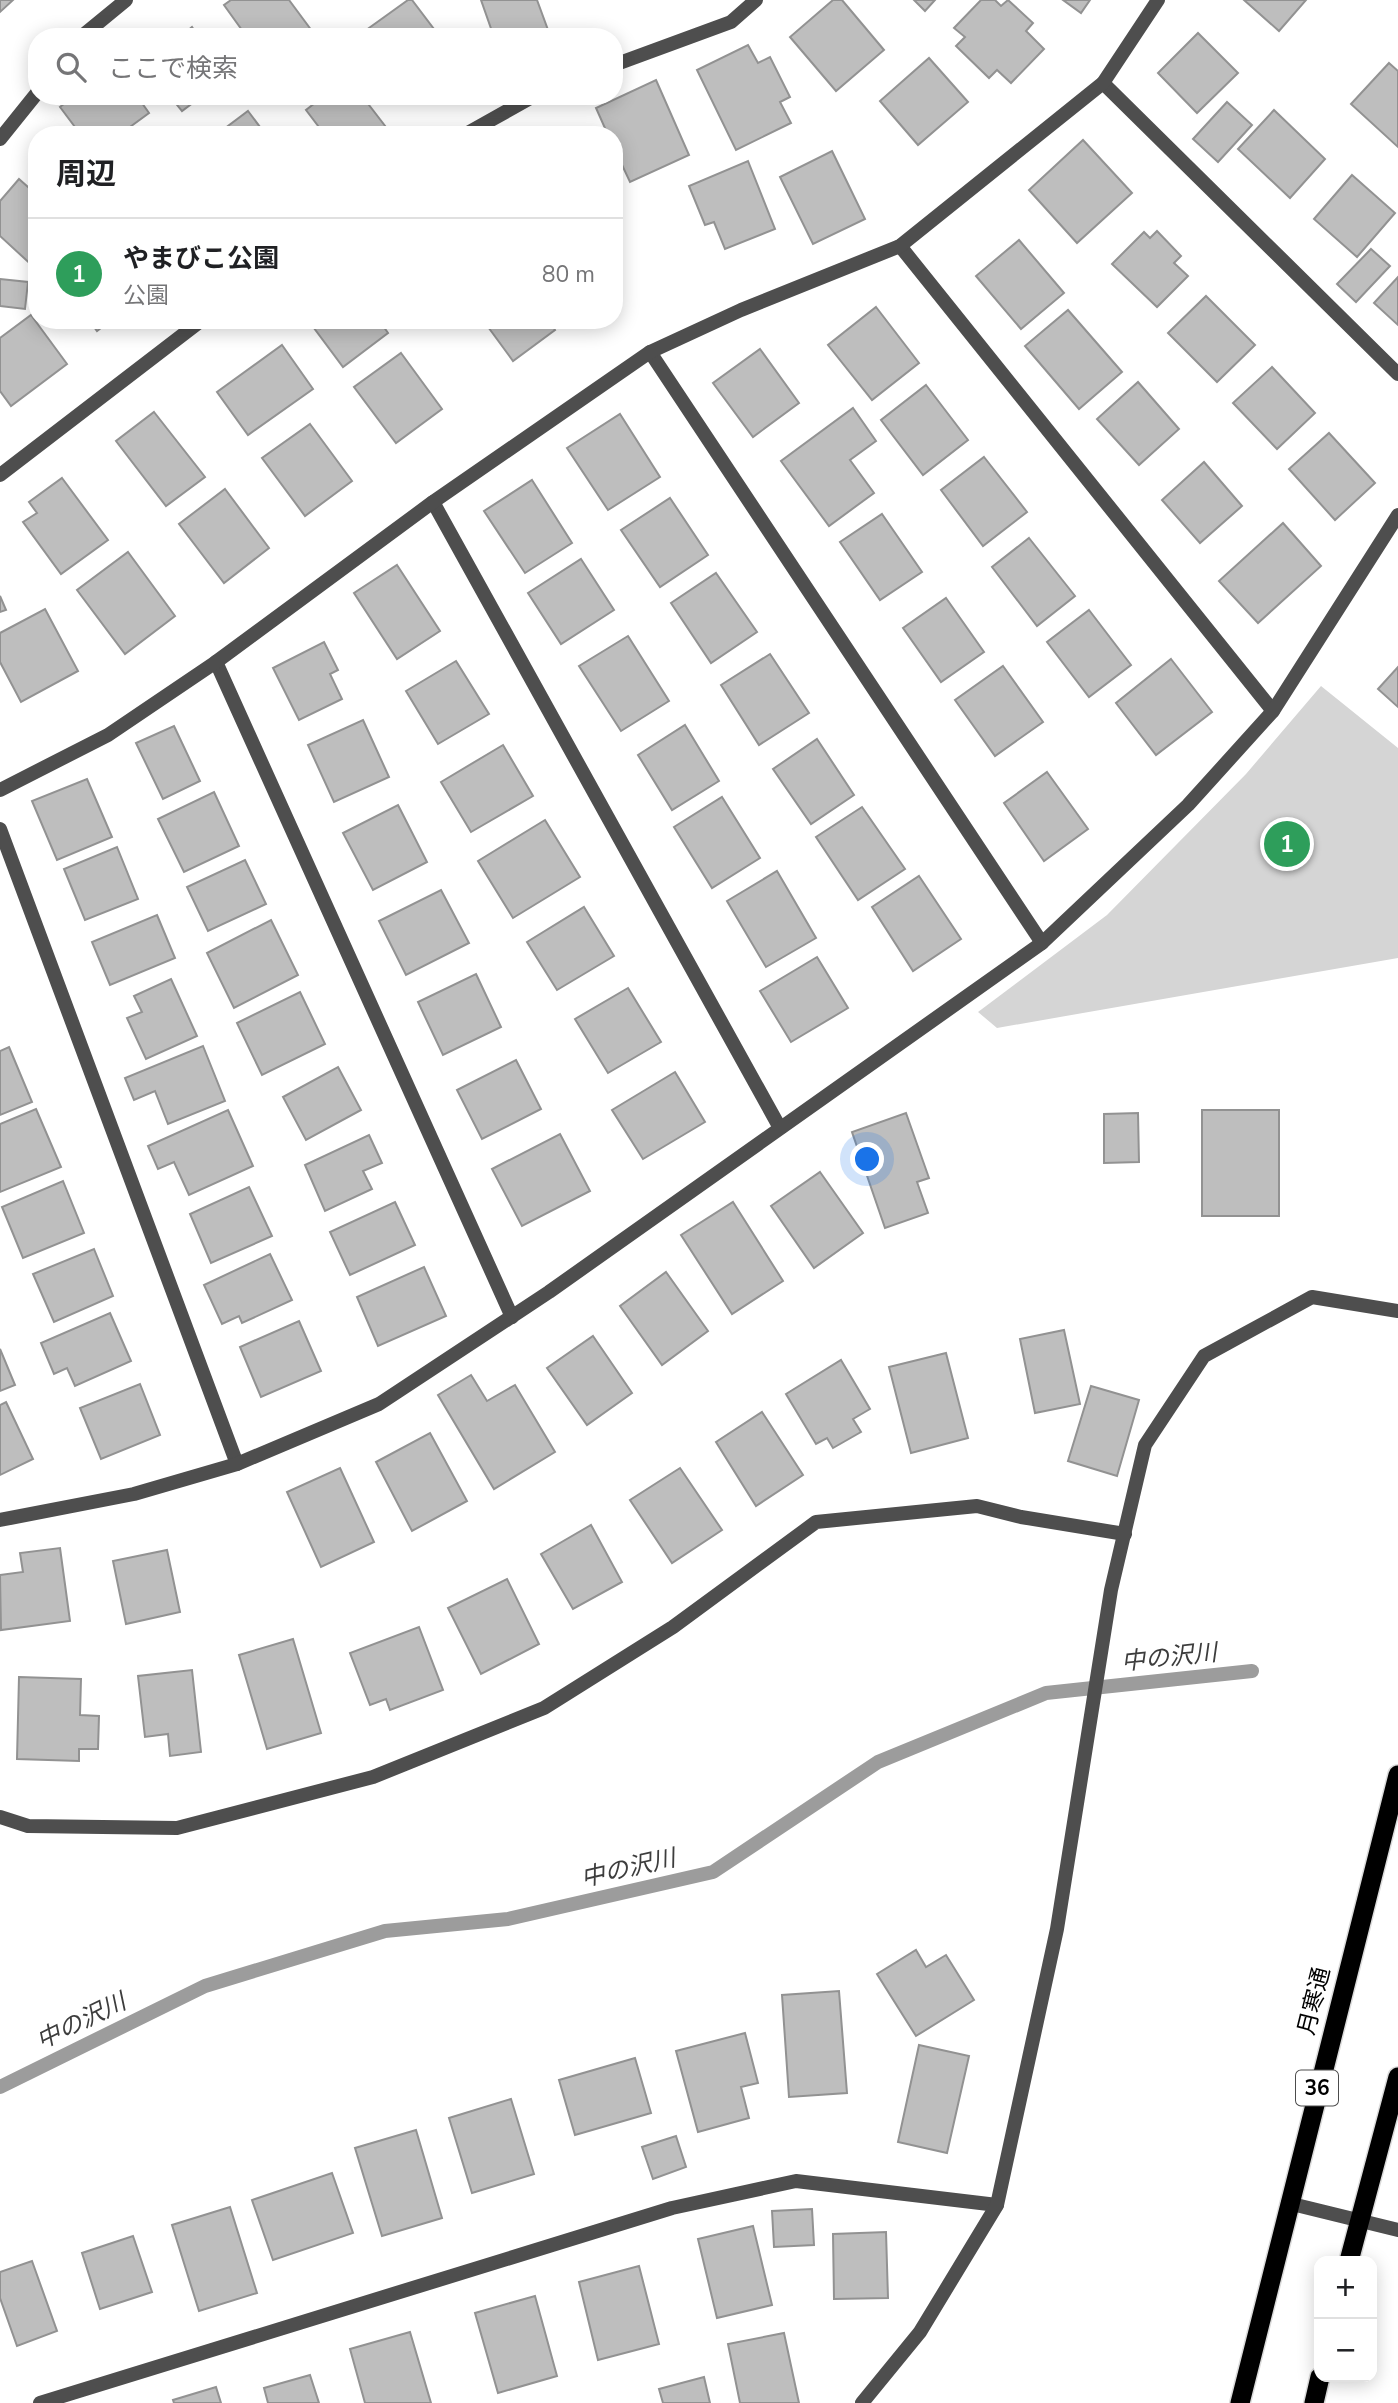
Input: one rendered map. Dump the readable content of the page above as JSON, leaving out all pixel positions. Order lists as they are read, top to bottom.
{
  "streets": {
    "highway": ["月寒通", "36"]
  },
  "water": ["中の沢川"],
  "page": {
    "search": "ここで検索",
    "heading": "周辺",
    "list": [
      {
        "mark": "1",
        "name": "やまびこ公園",
        "note": "公園",
        "value": "80 m"
      }
    ],
    "pins": "1",
    "map_buttons": ["+", "−"]
  }
}
